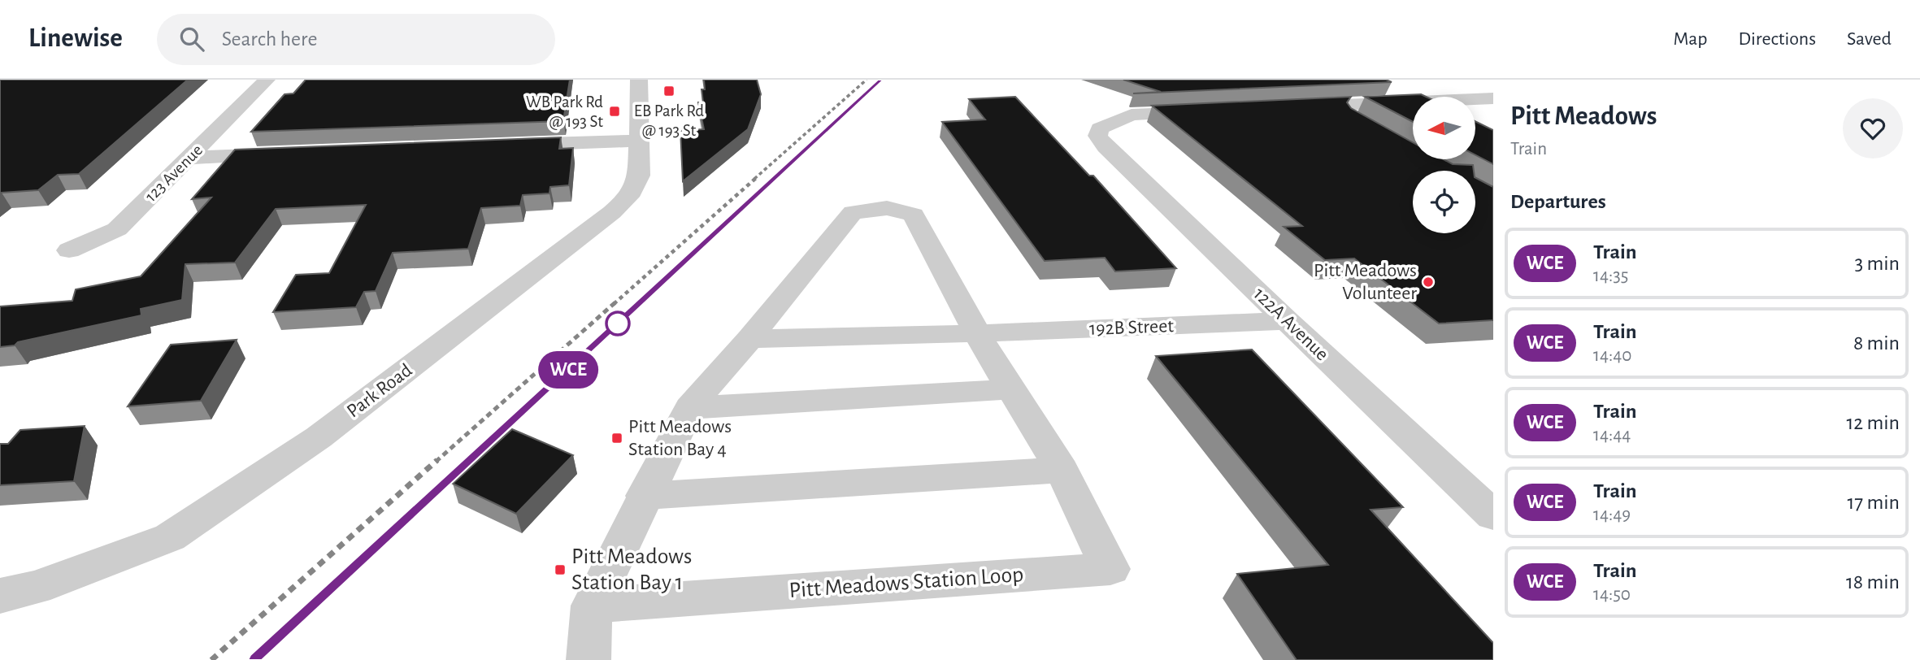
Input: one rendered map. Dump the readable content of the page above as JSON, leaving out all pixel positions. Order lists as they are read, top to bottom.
{
  "streets": {
    "street": [
      "123 Avenue",
      "122A Avenue",
      "192B Street",
      "Park Road",
      "Pitt Meadows Station Loop"
    ]
  },
  "crossings": [
    ["122A Avenue", "192B Street"],
    ["192B Street", "Pitt Meadows Station Loop"]
  ],
  "places": {
    "transit": [
      "EB Park Rd @ 193 St",
      "WB Park Rd @ 193 St",
      "Pitt Meadows Station Bay 4",
      "Pitt Meadows Station Bay 1"
    ],
    "other": ["Pitt Meadows Volunteer"]
  },
  "north": "left",
  "page": {
    "header": "Linewise",
    "search": "Search here",
    "nav": ["Map", "Directions", "Saved"],
    "on_map": "WCE",
    "heading": [
      ["Pitt Meadows", "Train"],
      "Departures"
    ],
    "list": [
      {
        "mark": "WCE",
        "name": "Train",
        "note": "14:35",
        "value": "3 min"
      },
      {
        "mark": "WCE",
        "name": "Train",
        "note": "14:40",
        "value": "8 min"
      },
      {
        "mark": "WCE",
        "name": "Train",
        "note": "14:44",
        "value": "12 min"
      },
      {
        "mark": "WCE",
        "name": "Train",
        "note": "14:49",
        "value": "17 min"
      },
      {
        "mark": "WCE",
        "name": "Train",
        "note": "14:50",
        "value": "18 min"
      }
    ]
  }
}
